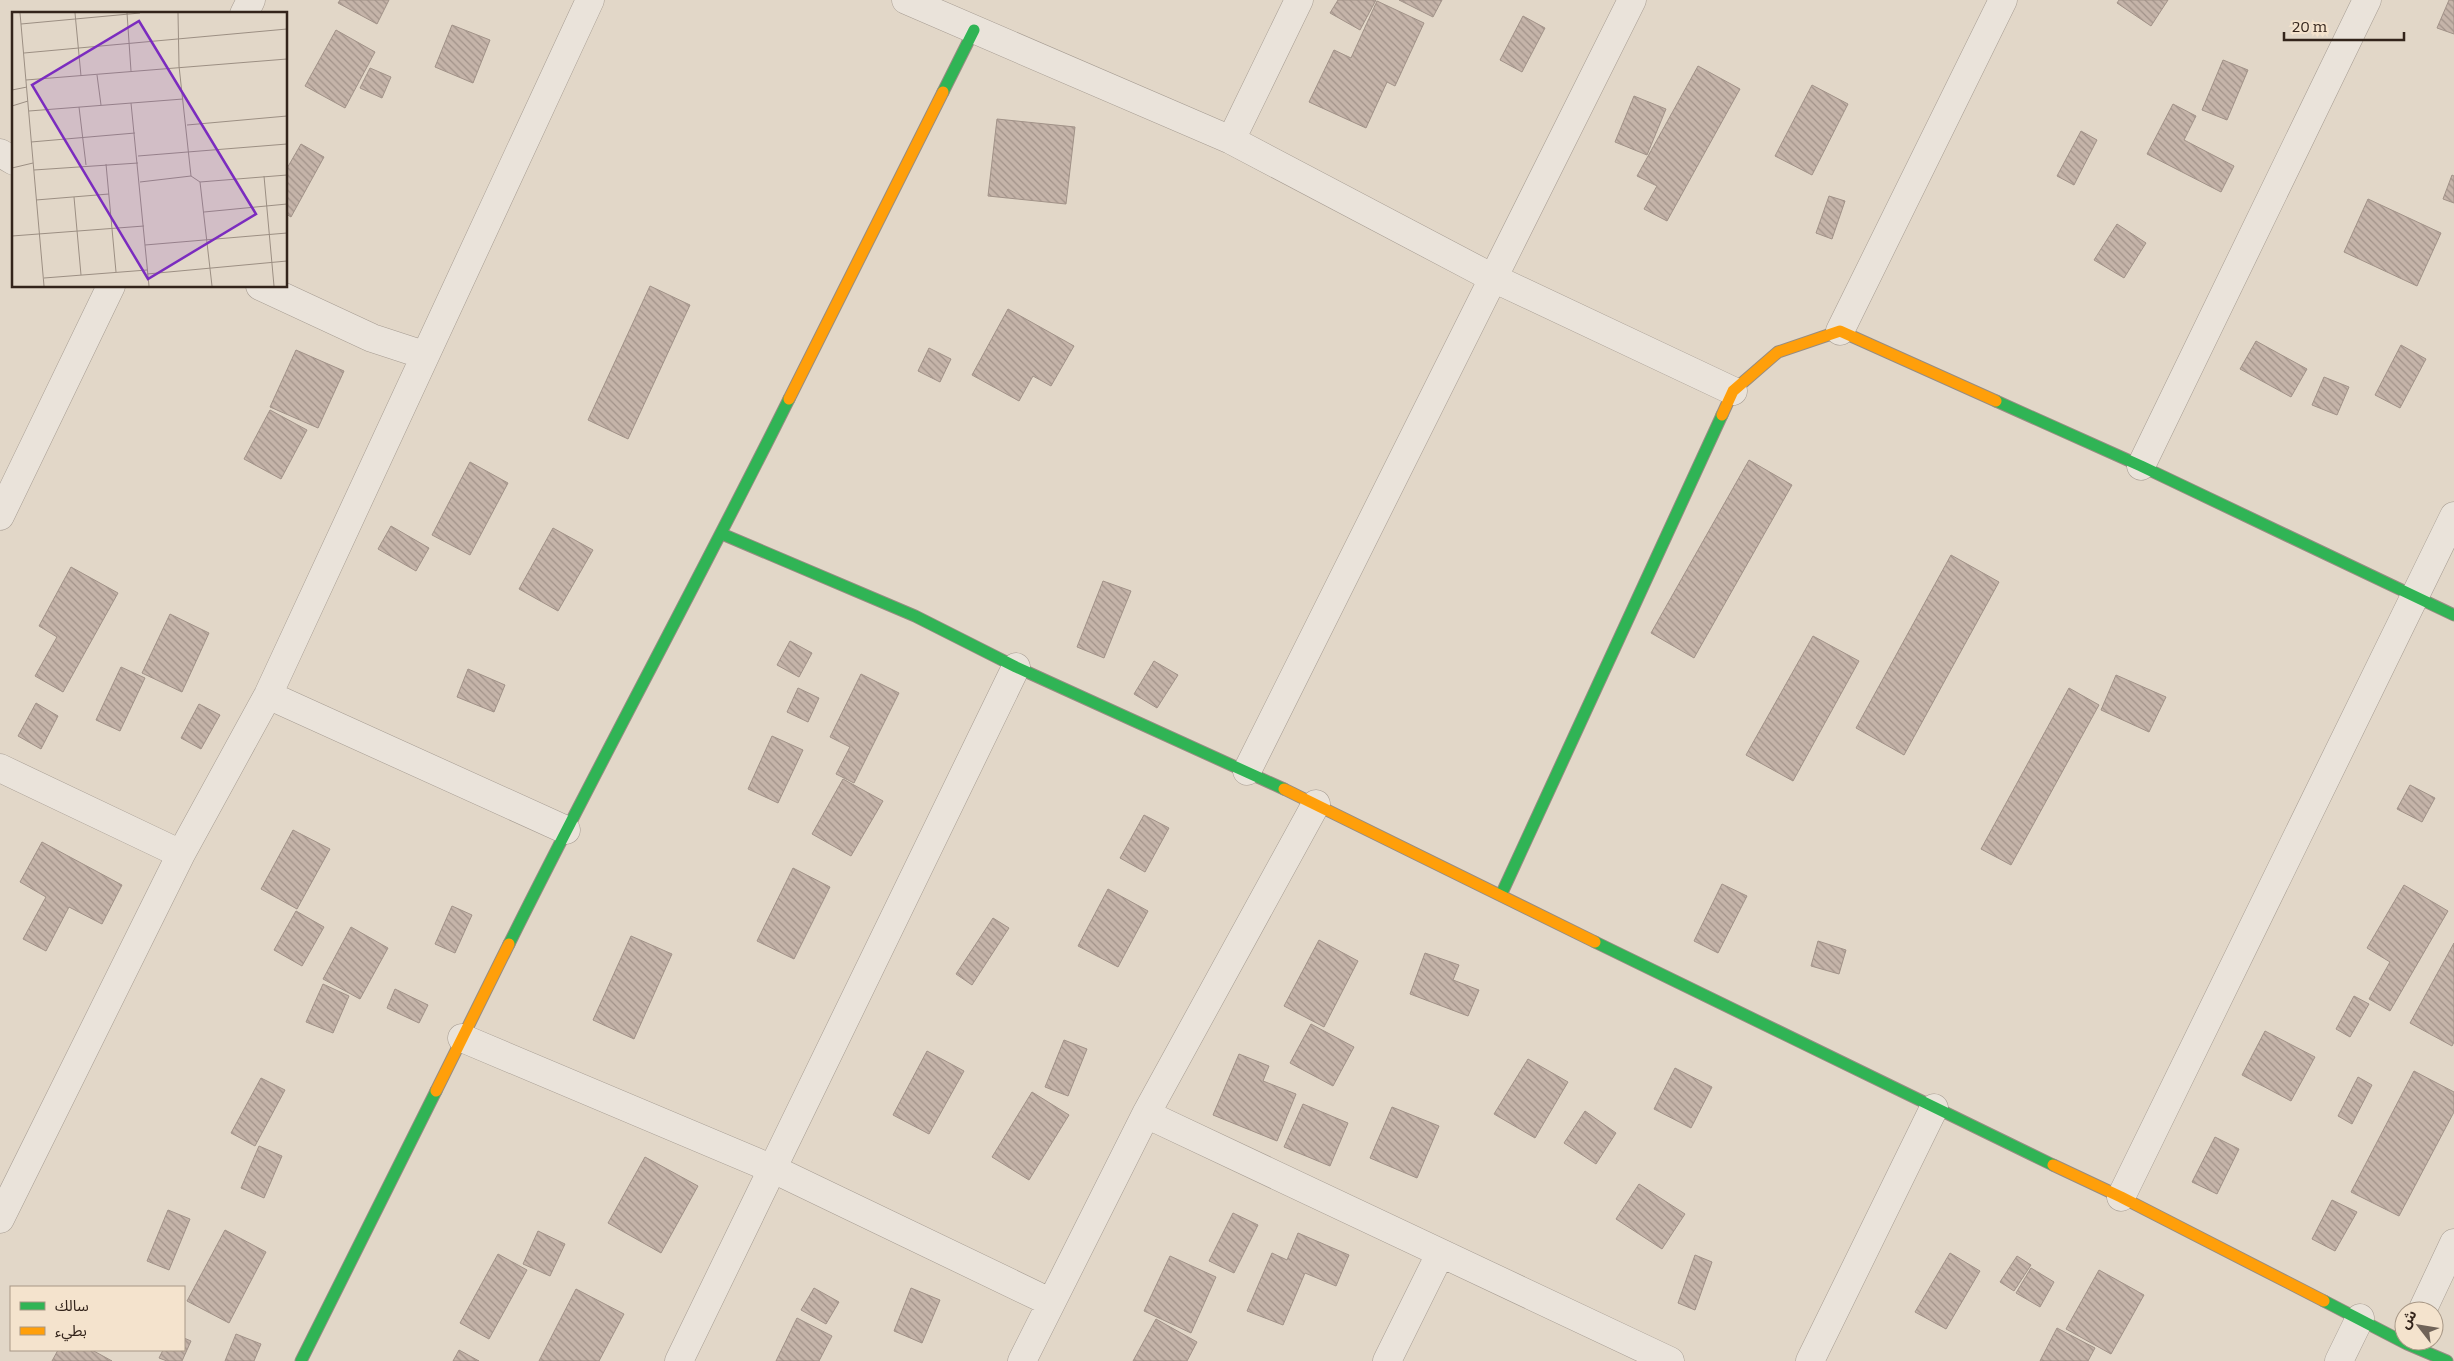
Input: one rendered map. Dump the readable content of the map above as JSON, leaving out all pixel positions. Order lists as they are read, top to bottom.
{
  "legend": ["سالك", "بطيء"],
  "scale_bar": "20 m",
  "north": "top left"
}
